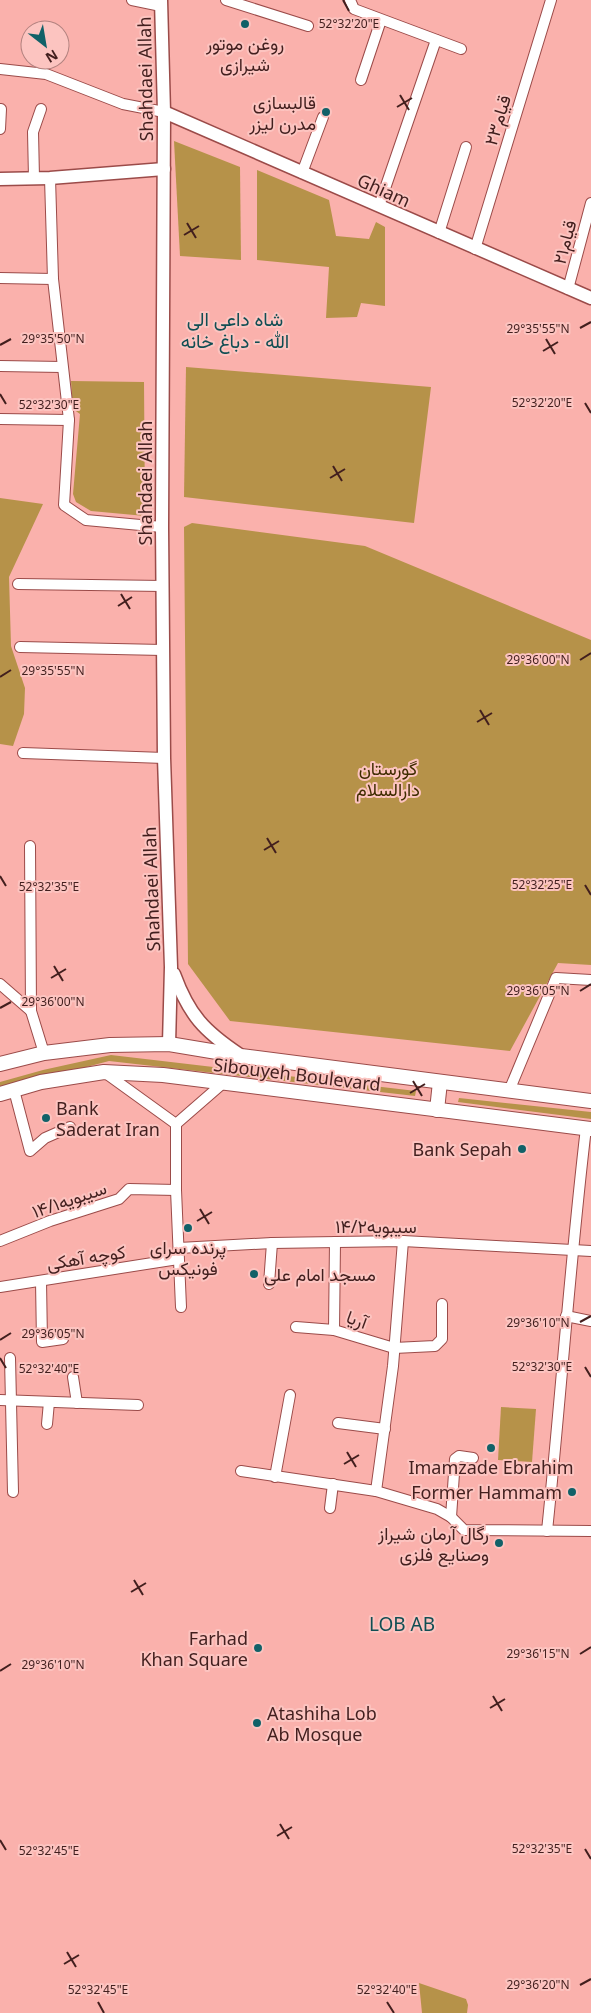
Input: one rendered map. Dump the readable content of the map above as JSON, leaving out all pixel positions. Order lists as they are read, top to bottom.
{
  "streets": {
    "main road": ["Sibouyeh Boulevard"],
    "street": [
      "Shahdaei Allah",
      "قیام۲۳",
      "Ghiam",
      "قیام۲۱",
      "سیبویه۱۴/۱",
      "سیبویه۱۴/۲",
      "کوچه آهکی",
      "آریا"
    ]
  },
  "crossings": [
    ["Shahdaei Allah", "Ghiam"],
    ["Shahdaei Allah", "Sibouyeh Boulevard"],
    ["قیام۲۳", "Ghiam"],
    ["Ghiam", "قیام۲۱"],
    ["سیبویه۱۴/۲", "آریا"]
  ],
  "districts": ["شاه داعی الی الله - دباغ خانه", "LOB AB"],
  "parks": ["گورستان دارالسلام"],
  "places": [
    "روغن موتور شیرازی",
    "قالبسازی مدرن لیزر",
    "Bank Saderat Iran",
    "Bank Sepah",
    "پرنده سرای فونیکس",
    "مسجد امام علی",
    "Imamzade Ebrahim",
    "Former Hammam",
    "رگال آرمان شیراز وصنایع فلزی",
    "Farhad Khan Square",
    "Atashiha Lob Ab Mosque"
  ],
  "north": "bottom right",
  "coordinates": [
    "52°32'20\"E",
    "29°35'55\"N",
    "29°35'50\"N",
    "52°32'30\"E",
    "29°36'00\"N",
    "52°32'25\"E",
    "52°32'35\"E",
    "29°36'05\"N",
    "29°36'10\"N",
    "52°32'40\"E",
    "29°36'15\"N",
    "52°32'45\"E",
    "29°36'20\"N"
  ]
}
